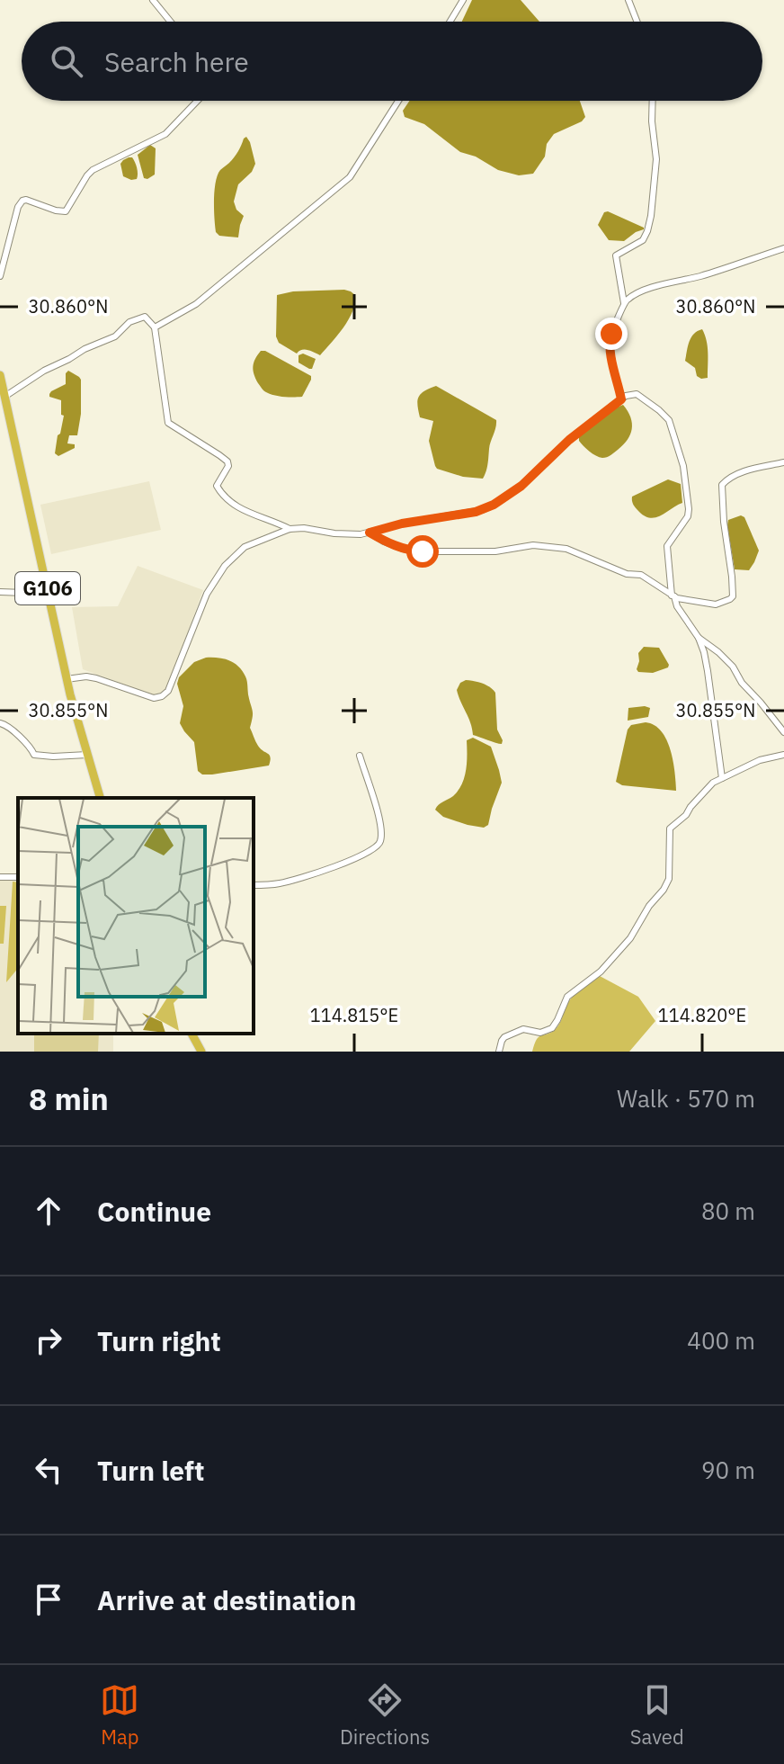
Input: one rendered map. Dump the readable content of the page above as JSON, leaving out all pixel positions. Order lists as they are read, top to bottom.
{
  "streets": {
    "highway": ["G106"]
  },
  "page": {
    "search": "Search here",
    "heading": ["8 min", "Walk · 570 m"],
    "list": [
      ["Continue", "80 m"],
      ["Turn right", "400 m"],
      ["Turn left", "90 m"],
      "Arrive at destination"
    ],
    "nav": ["Map", "Directions", "Saved"]
  },
  "coordinates": [
    "30.860°N",
    "30.855°N",
    "114.815°E",
    "114.820°E"
  ]
}
